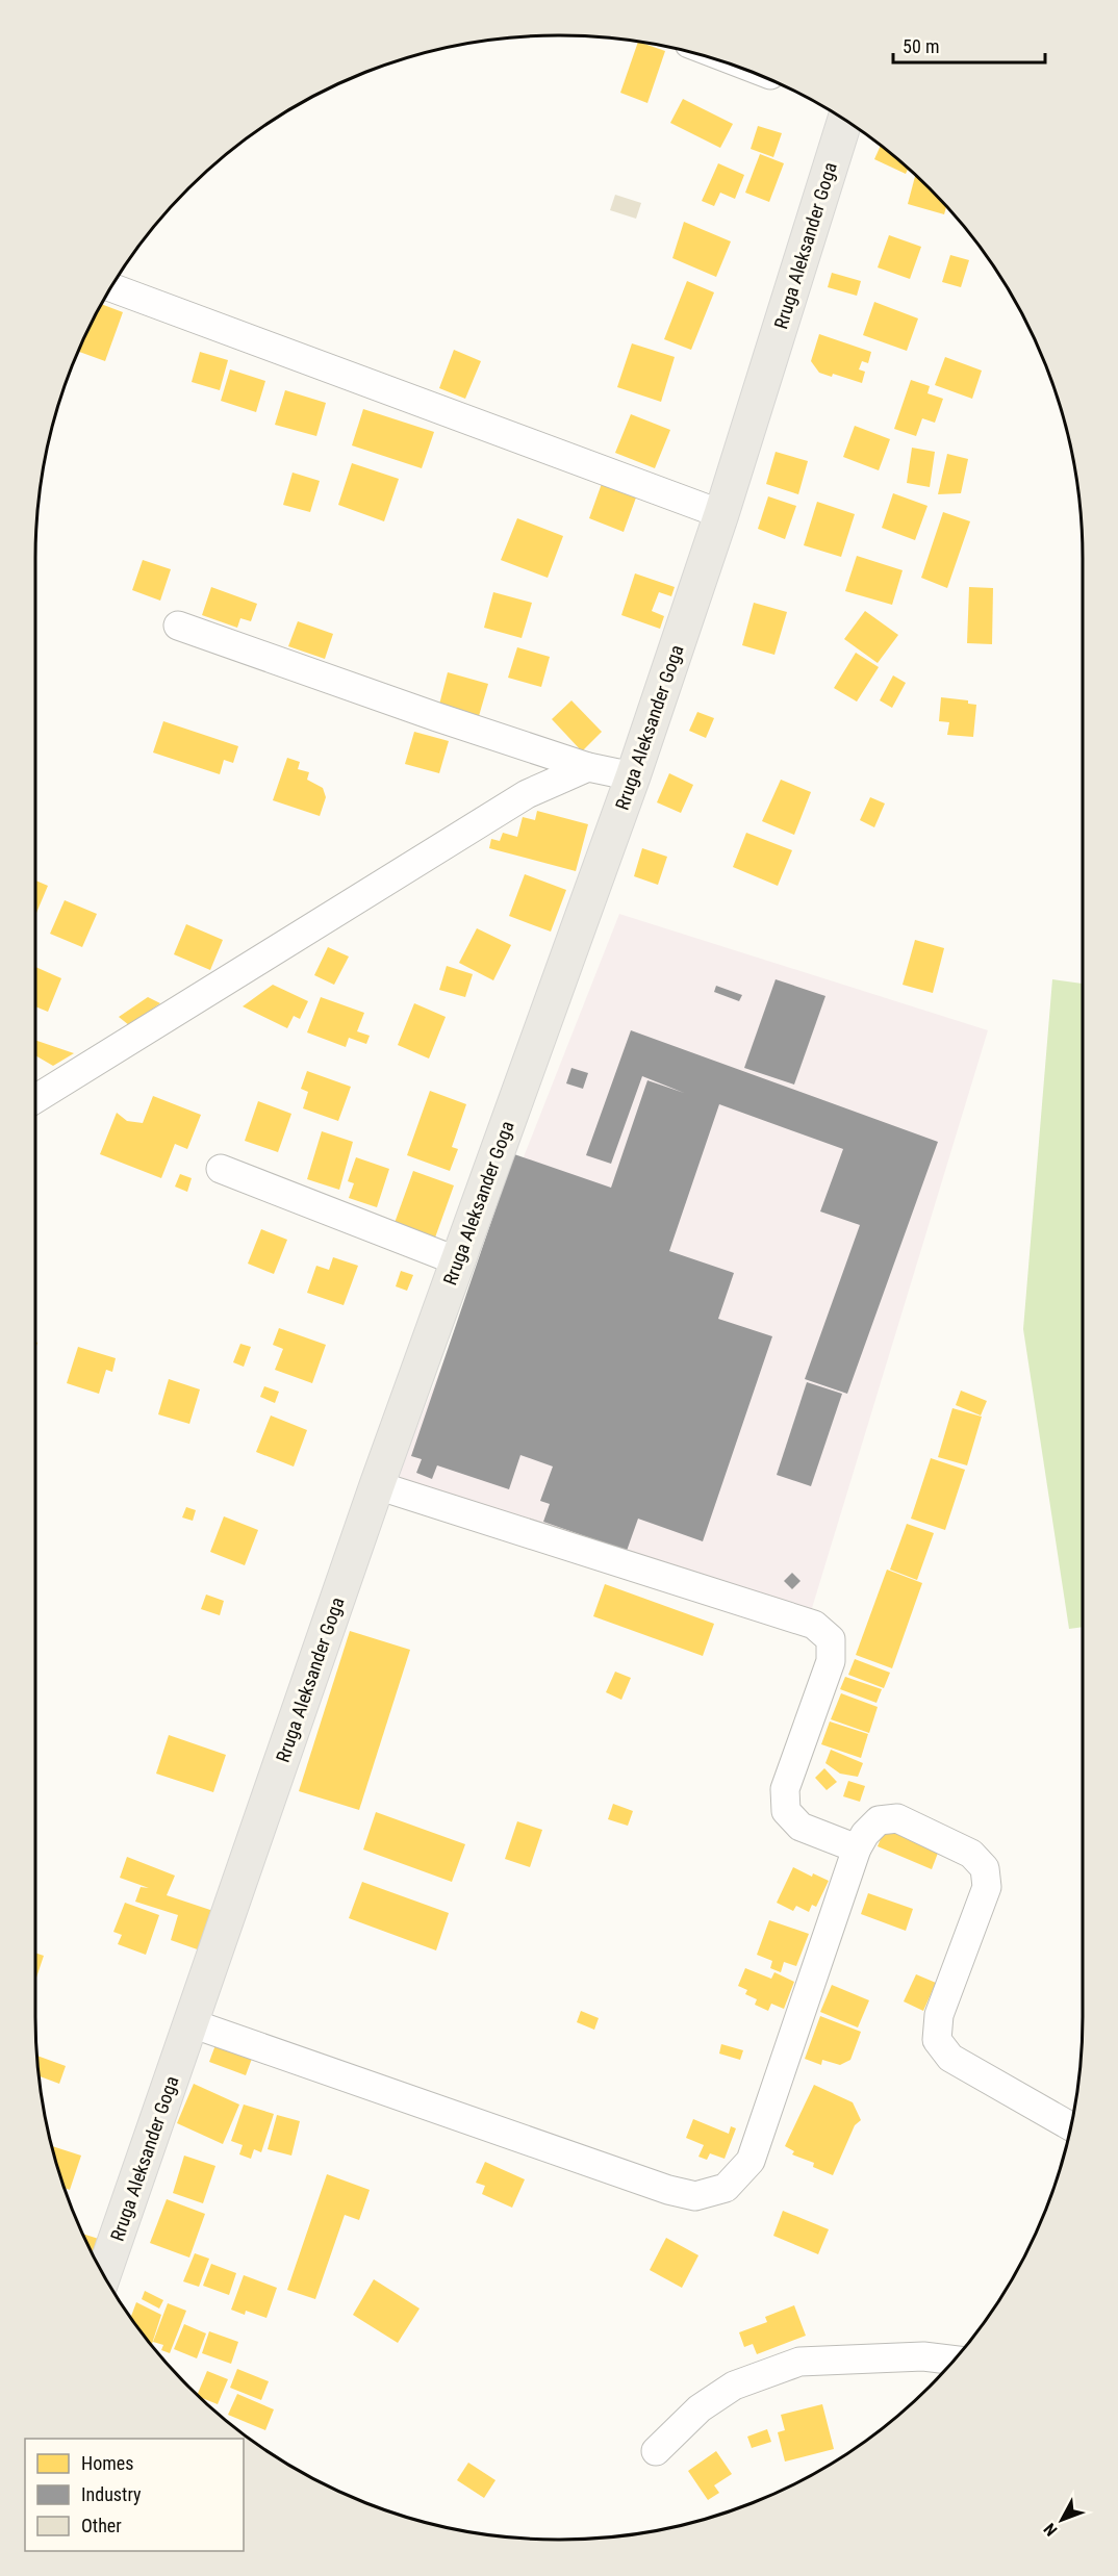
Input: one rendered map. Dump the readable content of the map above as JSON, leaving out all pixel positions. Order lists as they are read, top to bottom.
{
  "streets": {
    "main road": ["Rruga Aleksander Goga"]
  },
  "legend": ["Homes", "Industry", "Other"],
  "scale_bar": "50 m",
  "north": "bottom left"
}
